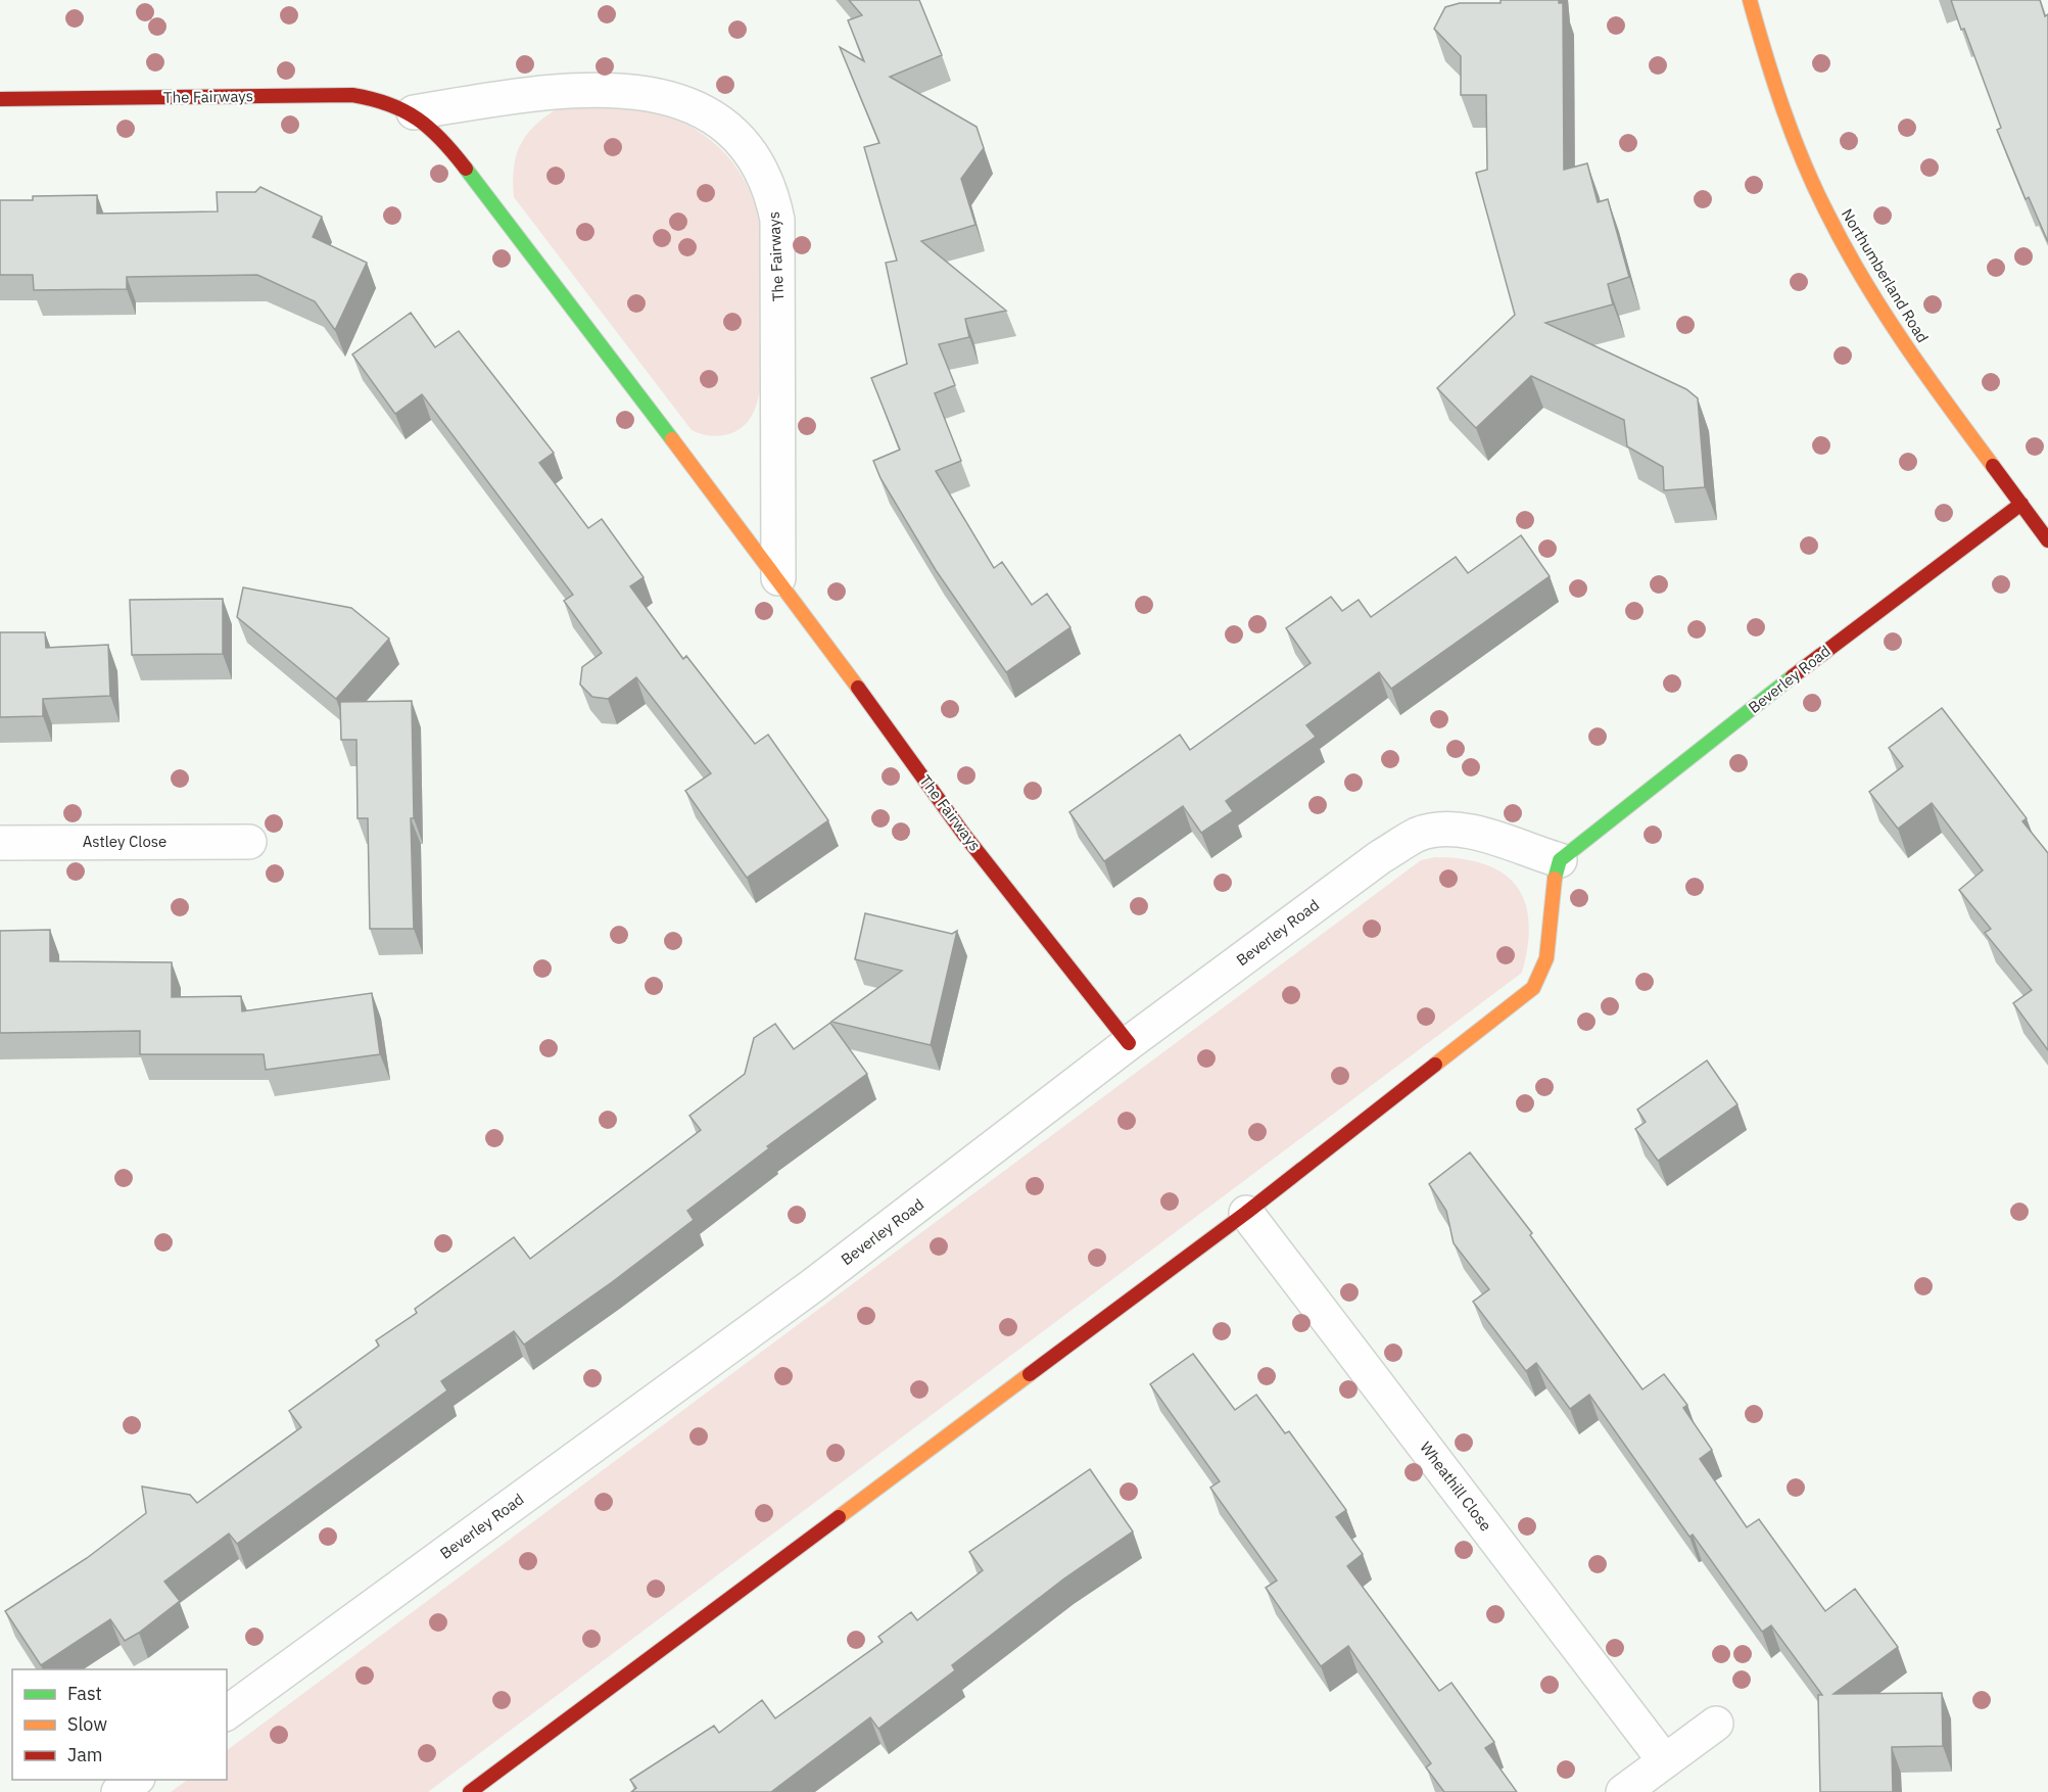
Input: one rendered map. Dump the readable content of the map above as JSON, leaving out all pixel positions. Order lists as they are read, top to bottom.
{
  "streets": {
    "street": [
      "The Fairways",
      "Northumberland Road",
      "Beverley Road",
      "Astley Close",
      "Wheathill Close"
    ]
  },
  "crossings": [
    ["The Fairways", "Beverley Road"],
    ["Northumberland Road", "Beverley Road"]
  ],
  "legend": ["Fast", "Slow", "Jam"]
}
